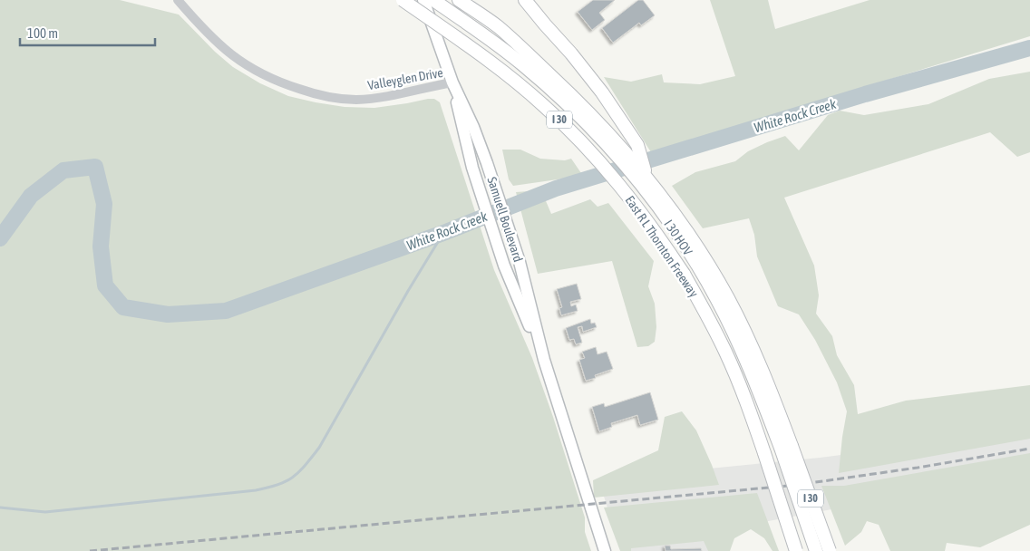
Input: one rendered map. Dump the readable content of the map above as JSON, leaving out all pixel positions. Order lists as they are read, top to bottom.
{
  "streets": {
    "highway": ["I 30", "I 30 HOV", "East R L Thornton Freeway"],
    "main road": ["Samuell Boulevard"],
    "street": ["Valleyglen Drive"]
  },
  "crossings": [
    ["Valleyglen Drive", "Samuell Boulevard"],
    ["I 30", "I 30 HOV"]
  ],
  "water": ["White Rock Creek"],
  "scale_bar": "100 m"
}
